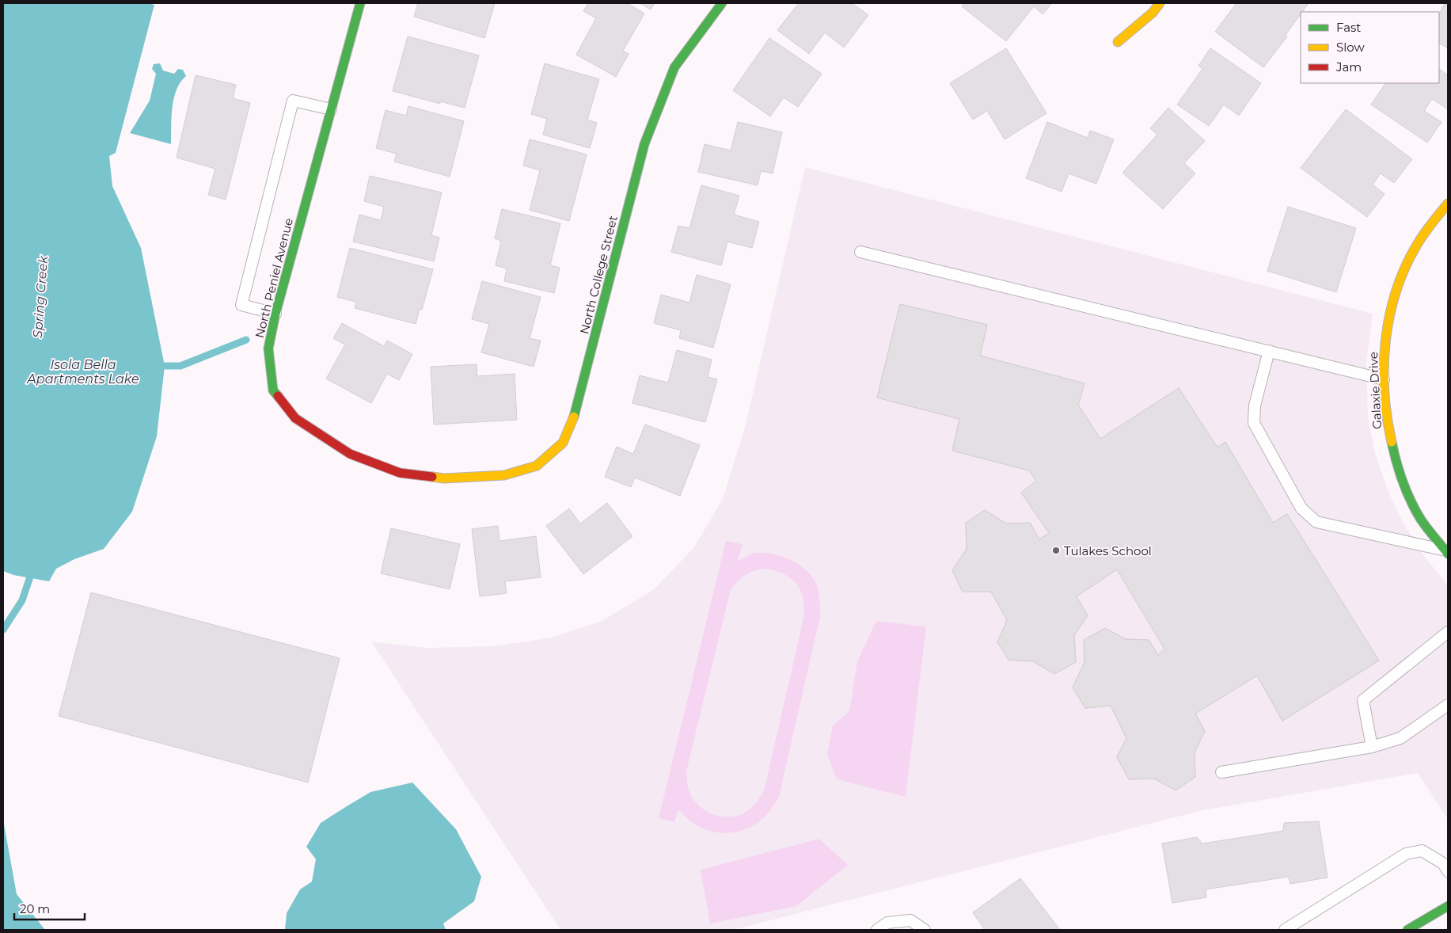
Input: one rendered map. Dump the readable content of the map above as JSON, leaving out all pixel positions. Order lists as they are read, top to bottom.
{
  "streets": {
    "street": ["North College Street", "North Peniel Avenue", "Galaxie Drive"]
  },
  "crossings": [
    ["North College Street", "North Peniel Avenue"]
  ],
  "water": ["Spring Creek", "Isola Bella Apartments Lake"],
  "places": ["Tulakes School"],
  "legend": ["Fast", "Slow", "Jam"],
  "scale_bar": "20 m"
}
